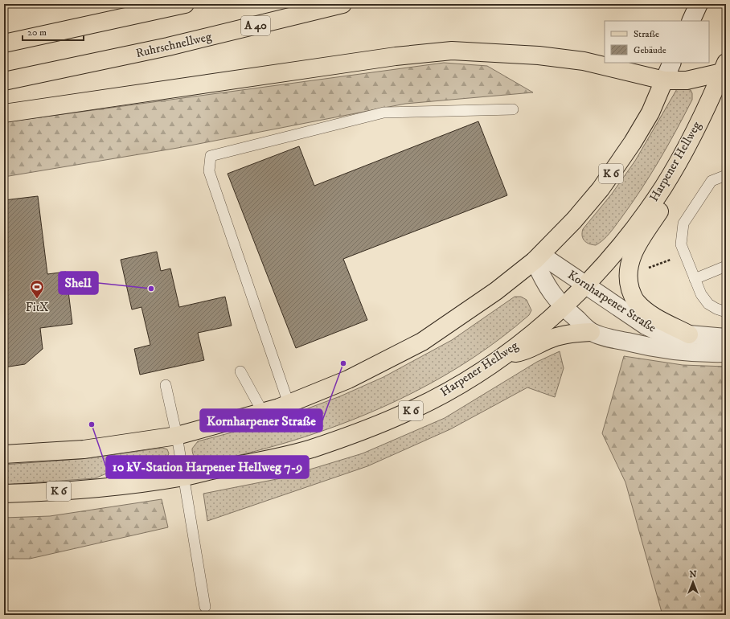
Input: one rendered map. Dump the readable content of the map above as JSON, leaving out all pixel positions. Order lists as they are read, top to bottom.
{
  "streets": {
    "main road": [
      "A 40",
      "Ruhrschnellweg",
      "Harpener Hellweg",
      "K 6"
    ],
    "street": ["Kornharpener Straße"]
  },
  "crossings": [
    ["Harpener Hellweg", "Kornharpener Straße"],
    ["K 6", "Kornharpener Straße"]
  ],
  "places": {
    "other": ["Shell", "Kornharpener Straße", "10 kV-Station Harpener Hellweg 7-9"],
    "sports": ["FitX"]
  },
  "legend": ["Straße", "Gebäude"],
  "scale_bar": "20 m",
  "north": "top"
}
